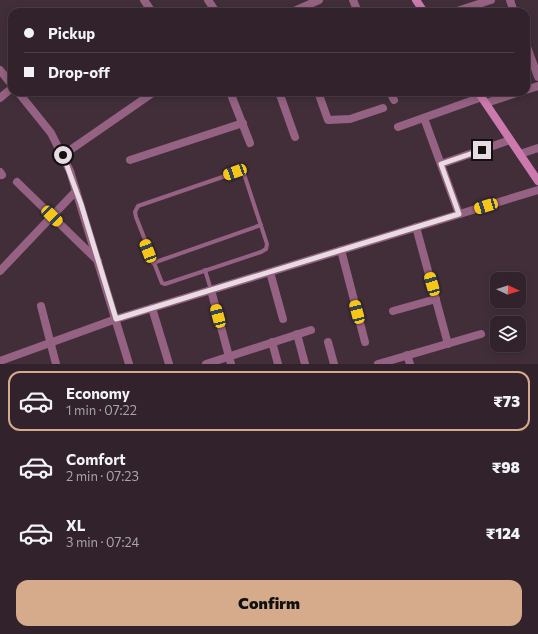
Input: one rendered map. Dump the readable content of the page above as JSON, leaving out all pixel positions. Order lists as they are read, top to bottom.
{
  "north": "right",
  "page": {
    "banner": ["Pickup", "Drop-off"],
    "list": [
      {
        "name": "Economy",
        "note": "1 min · 07:22",
        "value": "₹73"
      },
      {
        "name": "Comfort",
        "note": "2 min · 07:23",
        "value": "₹98"
      },
      {
        "name": "XL",
        "note": "3 min · 07:24",
        "value": "₹124"
      }
    ],
    "buttons": "Confirm"
  }
}
